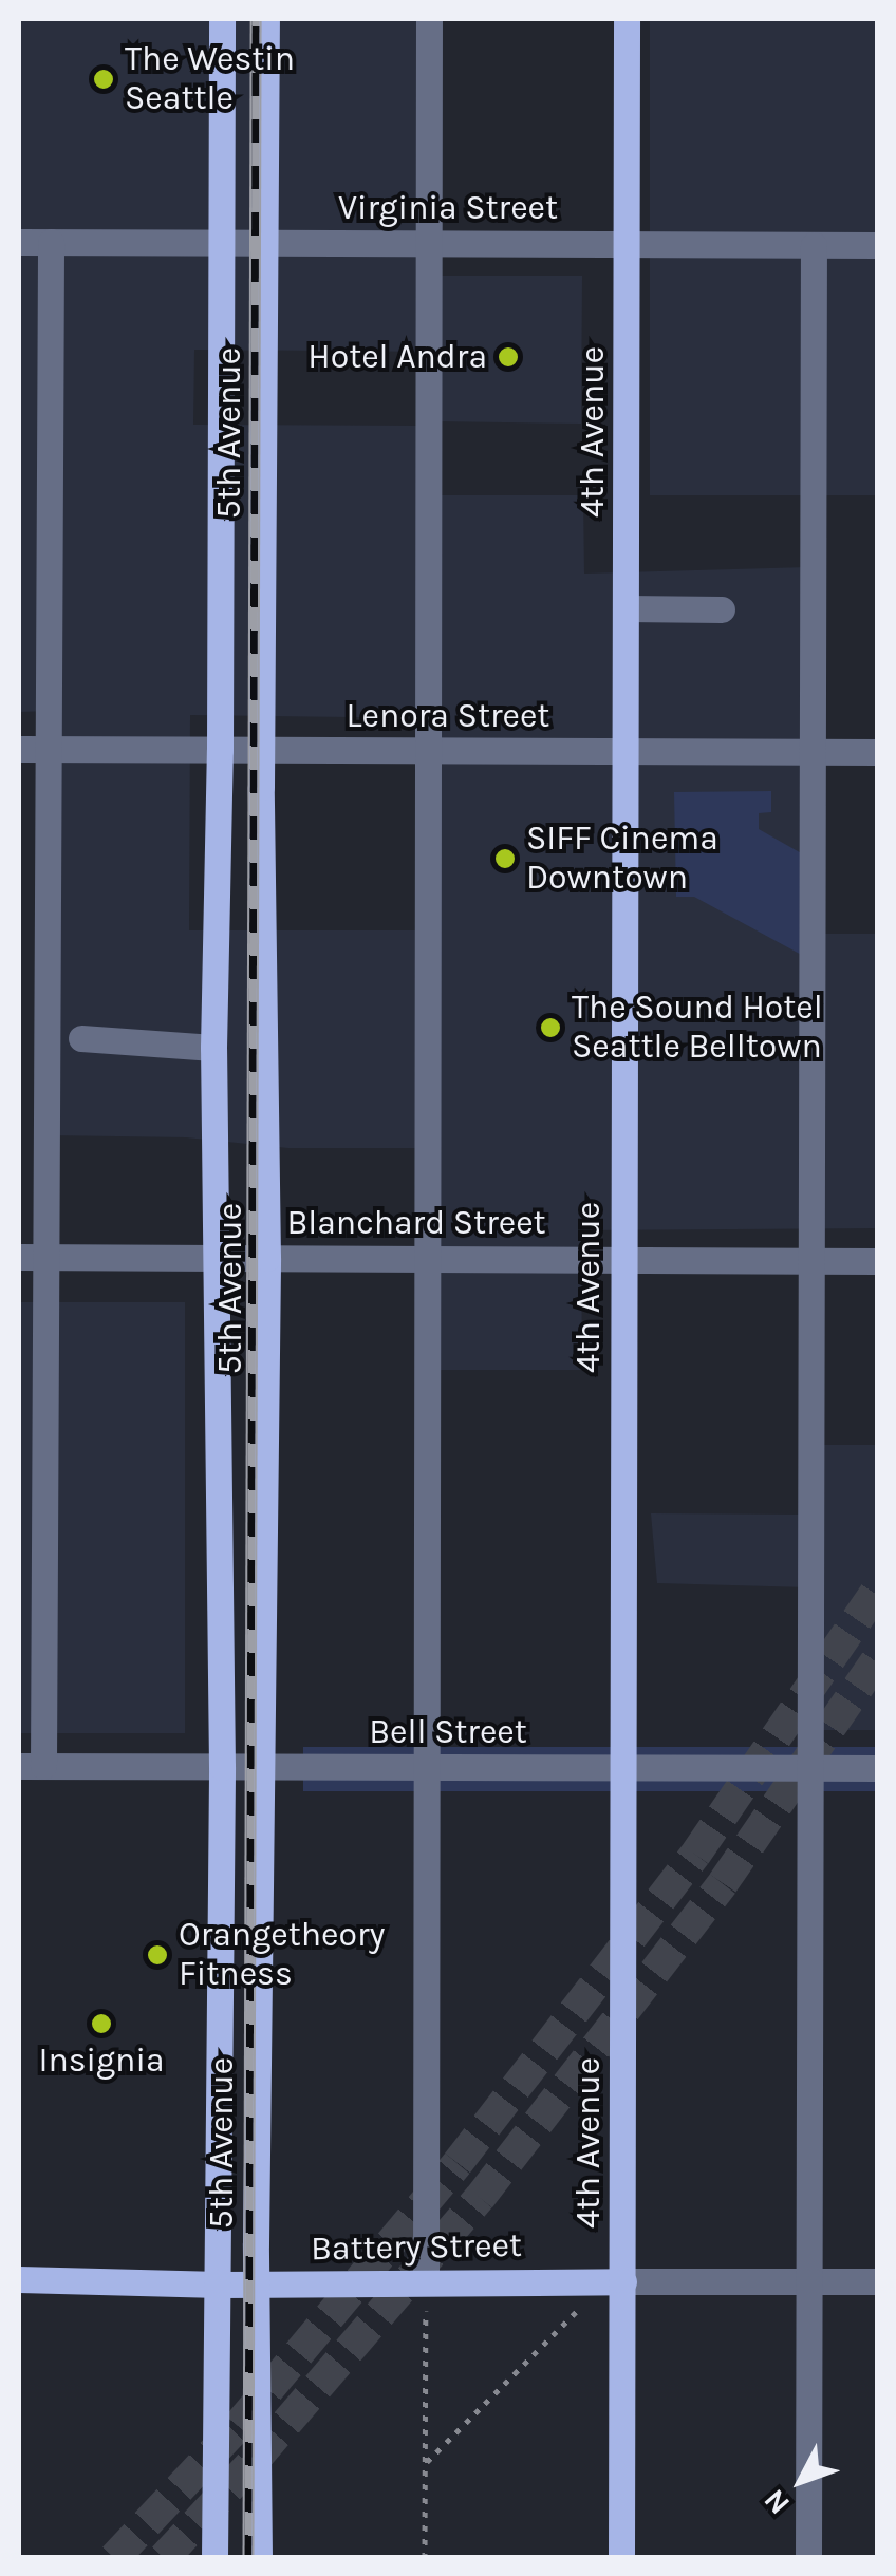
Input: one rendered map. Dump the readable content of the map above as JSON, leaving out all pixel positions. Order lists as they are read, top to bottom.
{
  "streets": {
    "main road": ["4th Avenue", "5th Avenue", "Battery Street"],
    "street": [
      "Virginia Street",
      "Lenora Street",
      "Blanchard Street",
      "Bell Street"
    ]
  },
  "crossings": [
    ["Virginia Street", "4th Avenue"],
    ["Virginia Street", "5th Avenue"],
    ["4th Avenue", "Lenora Street"],
    ["4th Avenue", "Blanchard Street"],
    ["4th Avenue", "Bell Street"],
    ["4th Avenue", "Battery Street"],
    ["5th Avenue", "Lenora Street"],
    ["5th Avenue", "Blanchard Street"],
    ["5th Avenue", "Bell Street"],
    ["5th Avenue", "Battery Street"]
  ],
  "places": [
    "The Westin Seattle",
    "Hotel Andra",
    "SIFF Cinema Downtown",
    "The Sound Hotel Seattle Belltown",
    "Orangetheory Fitness",
    "Insignia"
  ],
  "north": "bottom left"
}
